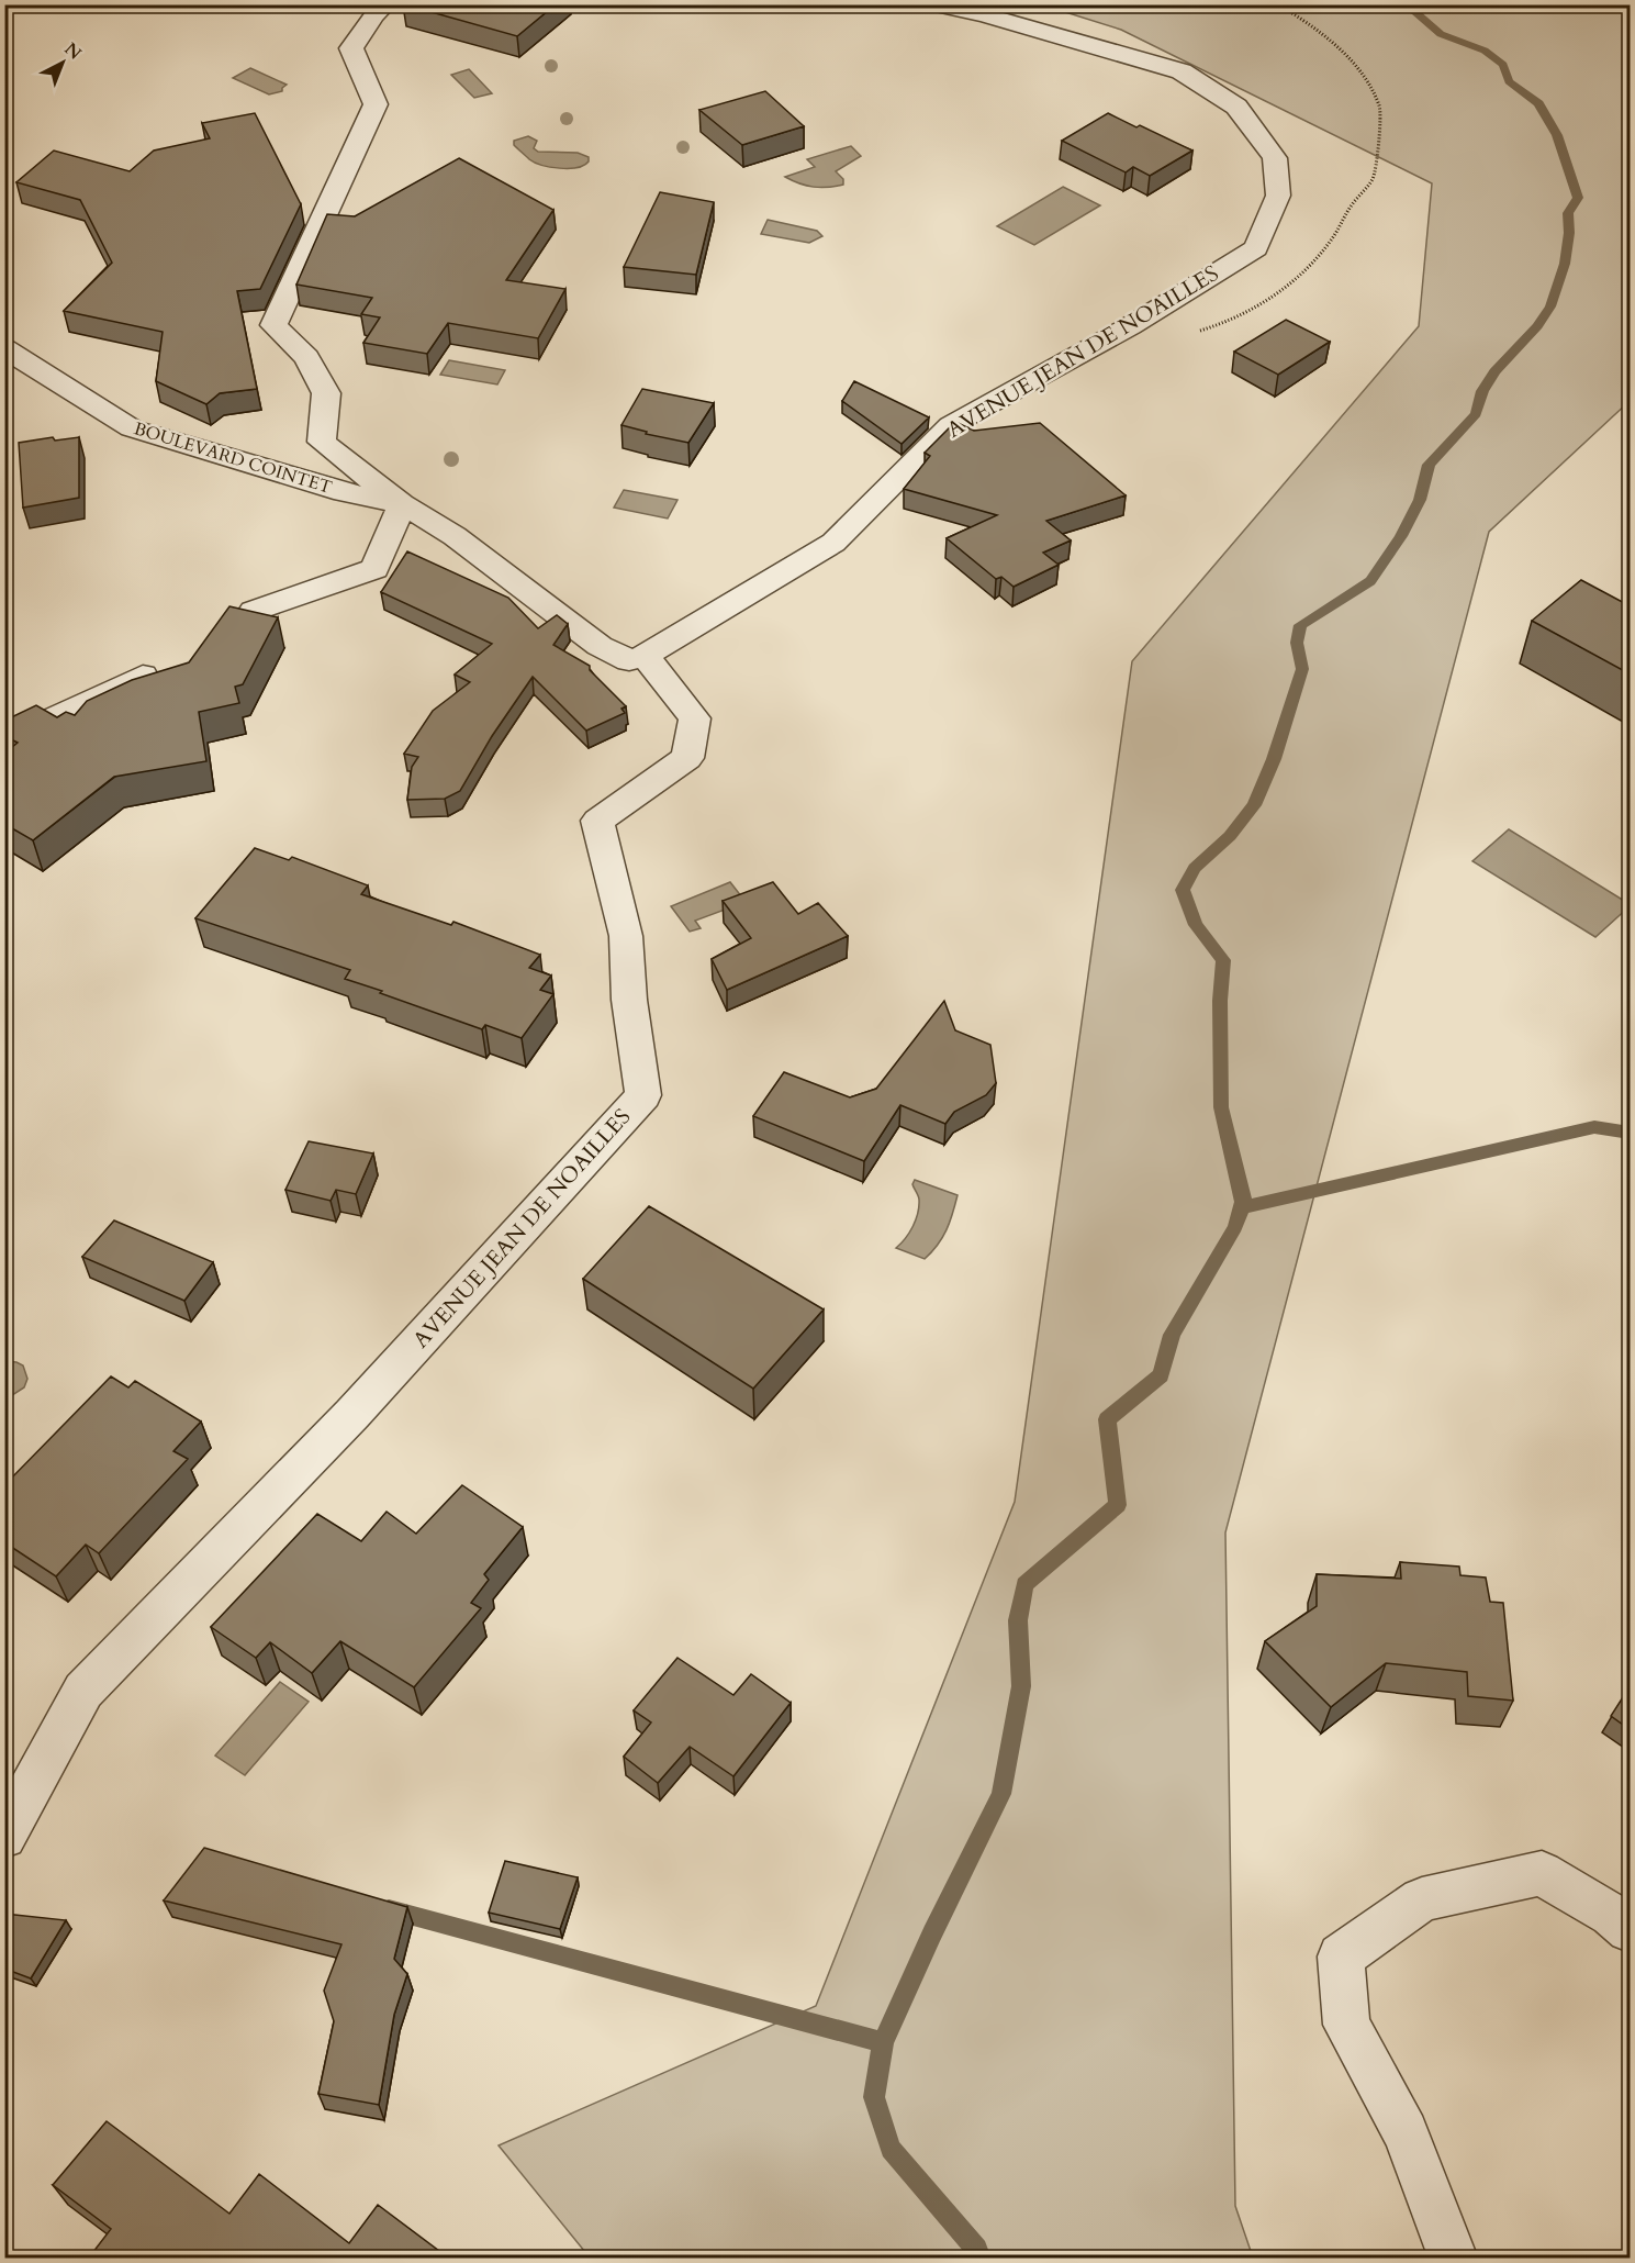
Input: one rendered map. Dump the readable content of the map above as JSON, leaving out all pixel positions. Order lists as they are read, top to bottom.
{
  "streets": {
    "street": ["AVENUE JEAN DE NOAILLES", "BOULEVARD COINTET"]
  },
  "north": "top right"
}
